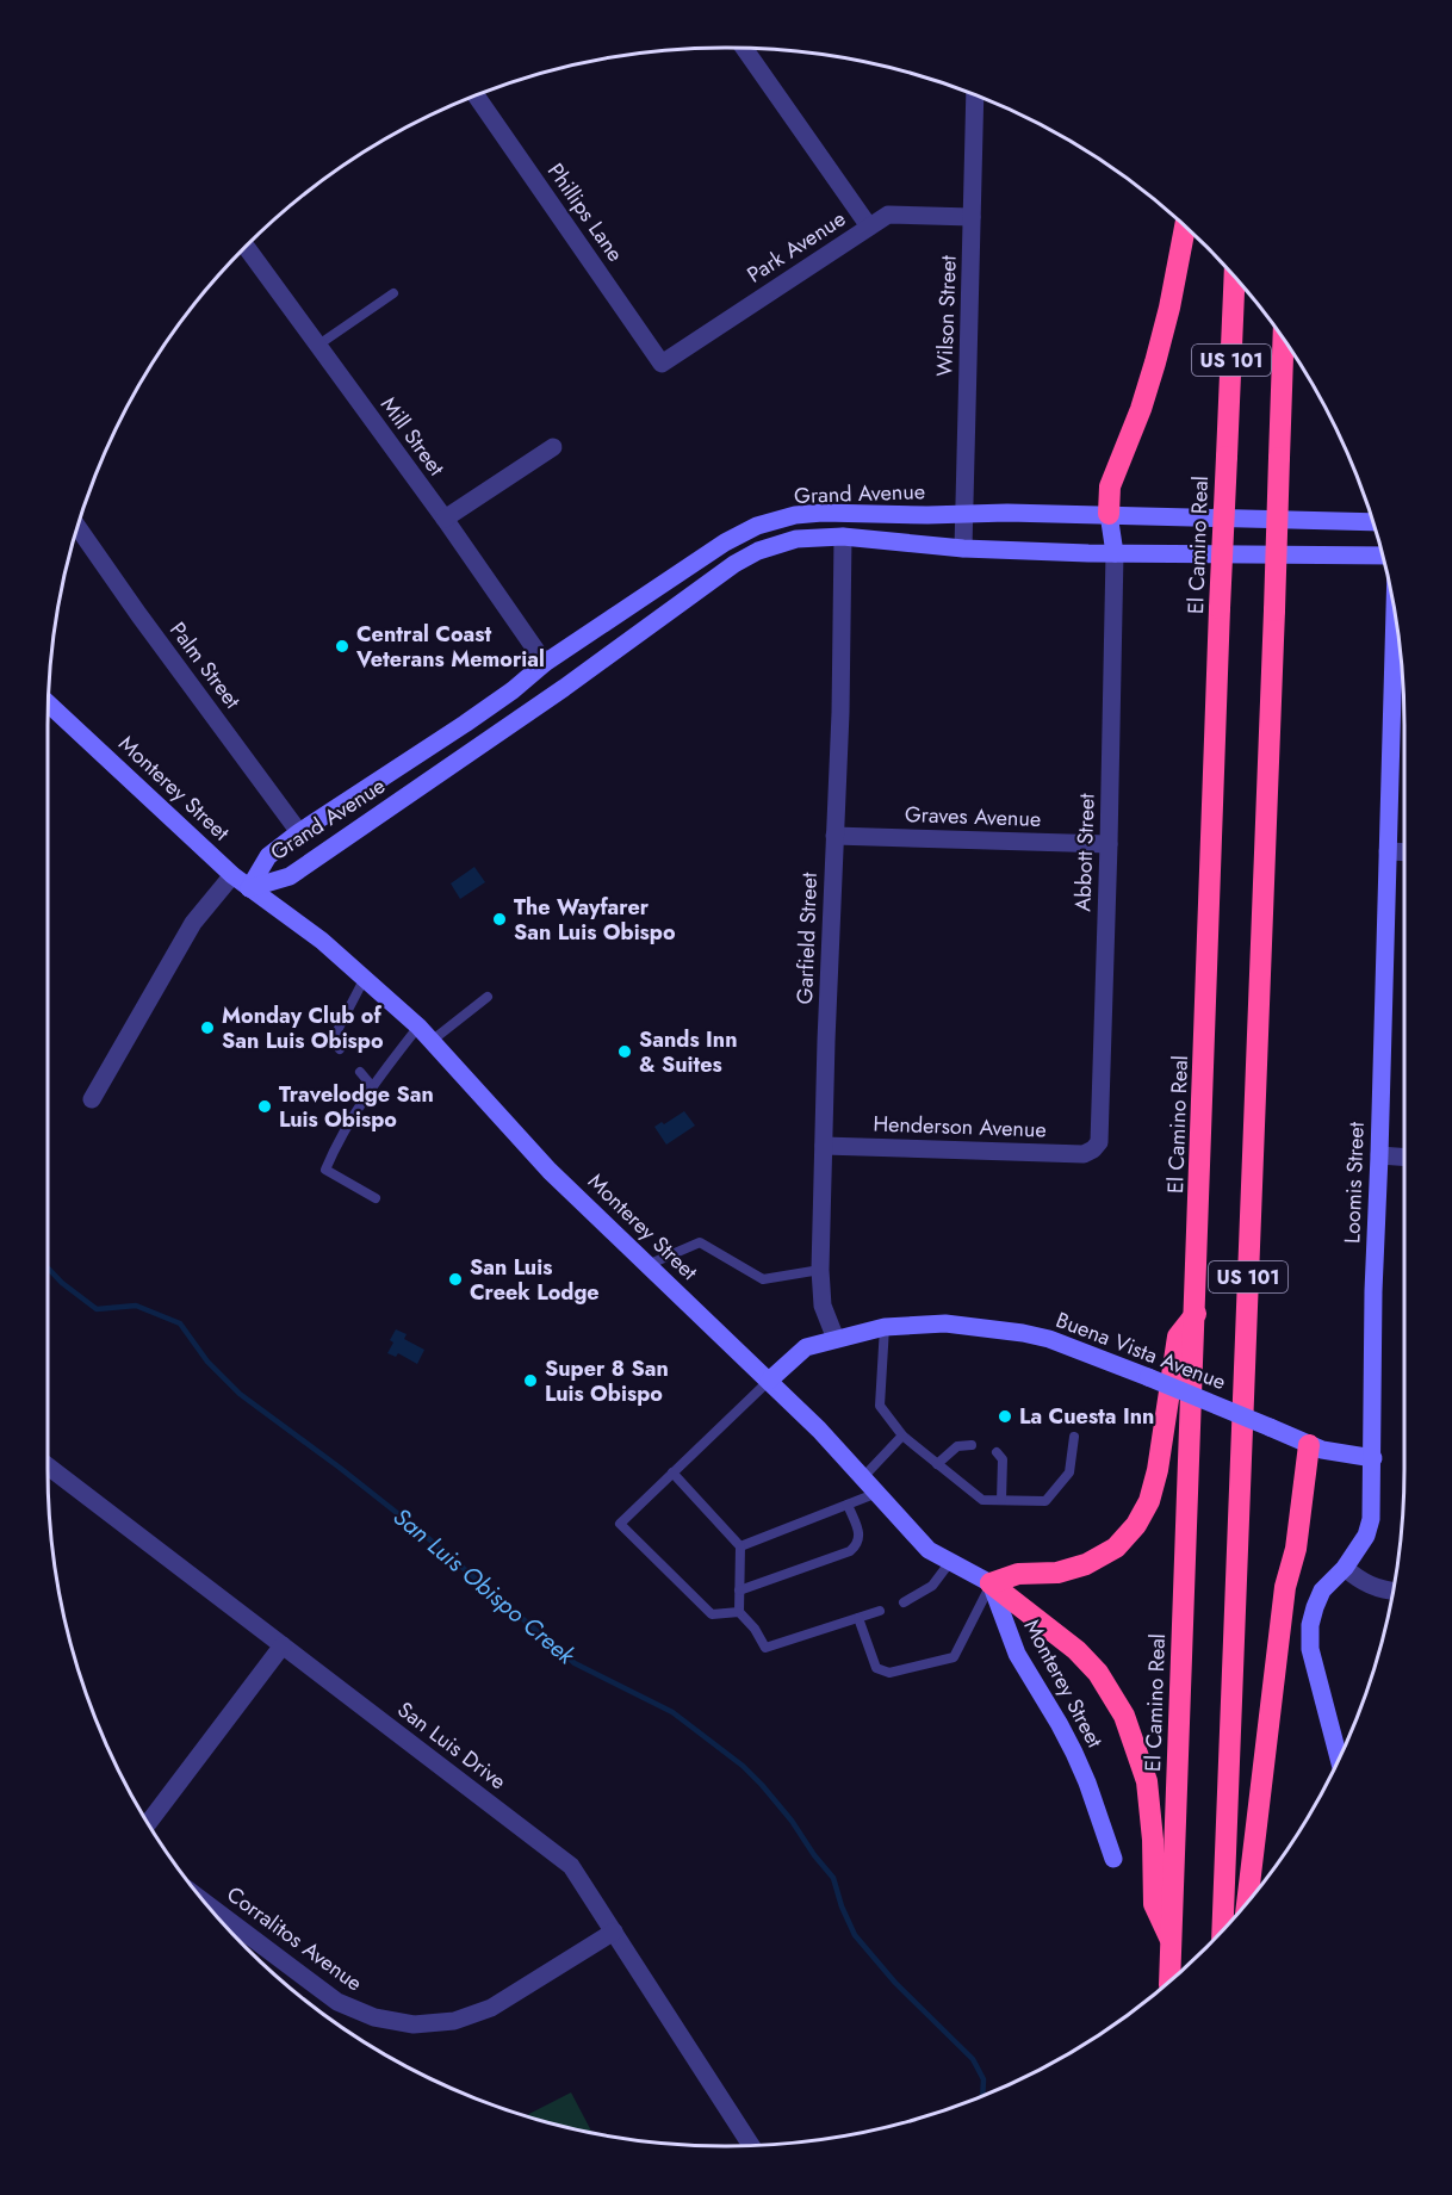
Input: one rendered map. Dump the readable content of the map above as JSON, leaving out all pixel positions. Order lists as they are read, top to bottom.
{
  "streets": {
    "highway": ["US 101", "El Camino Real"],
    "street": [
      "Phillips Lane",
      "Park Avenue",
      "Wilson Street",
      "Mill Street",
      "Grand Avenue",
      "Palm Street",
      "Monterey Street",
      "Graves Avenue",
      "Abbott Street",
      "Garfield Street",
      "Henderson Avenue",
      "Loomis Street",
      "Buena Vista Avenue",
      "San Luis Drive",
      "Corralitos Avenue"
    ]
  },
  "crossings": [
    ["Phillips Lane", "Park Avenue"],
    ["Park Avenue", "Wilson Street"],
    ["Wilson Street", "Grand Avenue"],
    ["Mill Street", "Grand Avenue"],
    ["Grand Avenue", "Palm Street"],
    ["Grand Avenue", "Monterey Street"],
    ["Grand Avenue", "Abbott Street"],
    ["Grand Avenue", "Garfield Street"],
    ["Monterey Street", "Buena Vista Avenue"],
    ["Graves Avenue", "Abbott Street"],
    ["Graves Avenue", "Garfield Street"],
    ["Abbott Street", "Henderson Avenue"],
    ["Garfield Street", "Henderson Avenue"],
    ["Garfield Street", "Buena Vista Avenue"],
    ["Loomis Street", "Buena Vista Avenue"],
    ["San Luis Drive", "Corralitos Avenue"]
  ],
  "water": ["San Luis Obispo Creek"],
  "places": [
    "Central Coast Veterans Memorial",
    "The Wayfarer San Luis Obispo",
    "Monday Club of San Luis Obispo",
    "Sands Inn & Suites",
    "Travelodge San Luis Obispo",
    "San Luis Creek Lodge",
    "Super 8 San Luis Obispo",
    "La Cuesta Inn"
  ]
}
